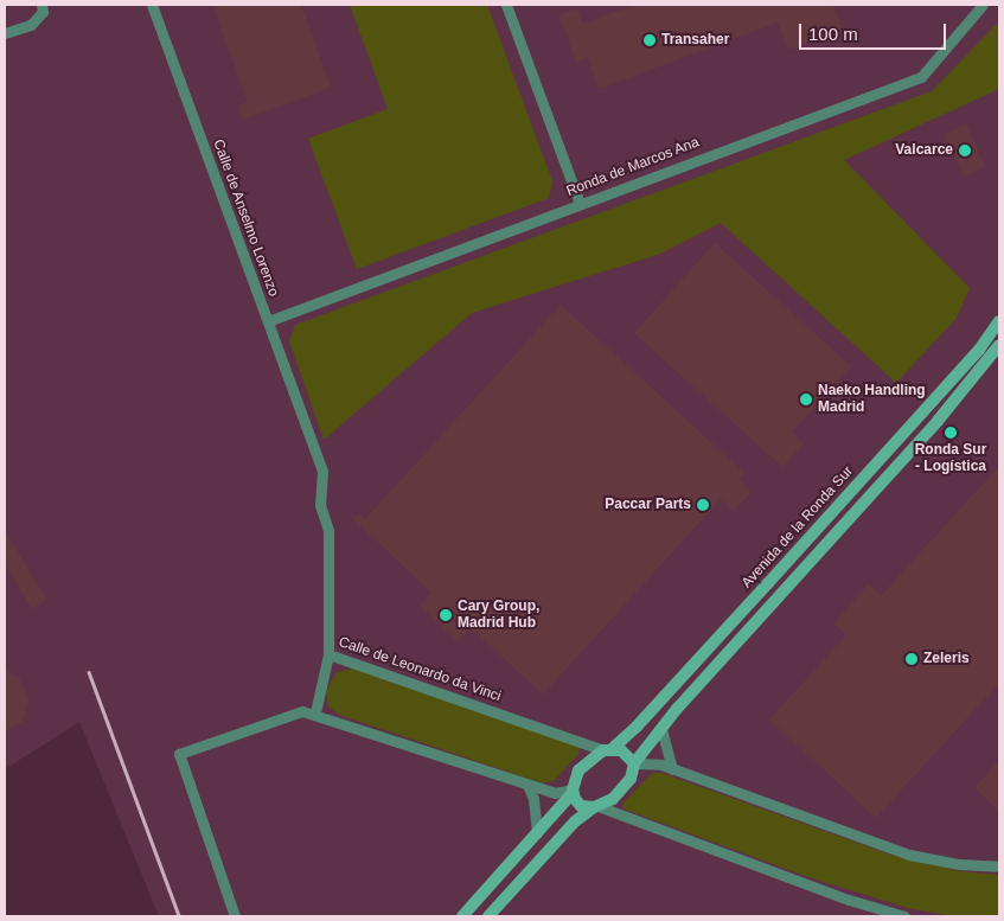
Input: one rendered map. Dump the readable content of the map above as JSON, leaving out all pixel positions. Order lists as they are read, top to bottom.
{
  "streets": {
    "main road": ["Avenida de la Ronda Sur"],
    "street": ["Ronda de Marcos Ana", "Calle de Anselmo Lorenzo", "Calle de Leonardo da Vinci"]
  },
  "crossings": [
    ["Ronda de Marcos Ana", "Calle de Anselmo Lorenzo"],
    ["Calle de Anselmo Lorenzo", "Calle de Leonardo da Vinci"],
    ["Avenida de la Ronda Sur", "Calle de Leonardo da Vinci"]
  ],
  "places": [
    "Transaher",
    "Valcarce",
    "Naeko Handling Madrid",
    "Ronda Sur - Logística",
    "Paccar Parts",
    "Cary Group, Madrid Hub",
    "Zeleris"
  ],
  "scale_bar": "100 m"
}
